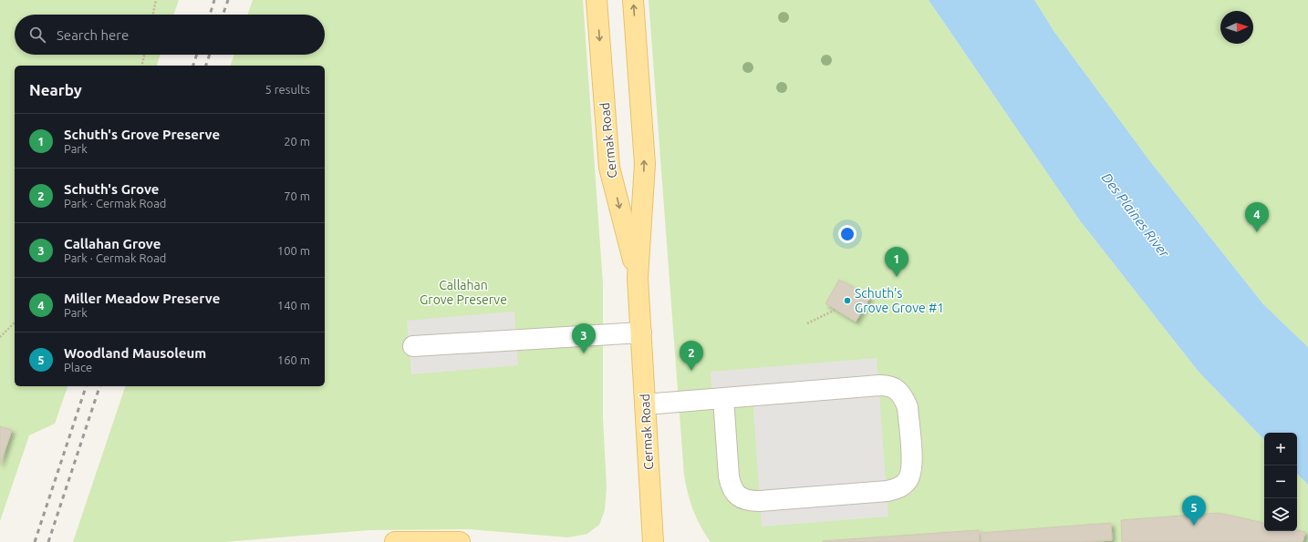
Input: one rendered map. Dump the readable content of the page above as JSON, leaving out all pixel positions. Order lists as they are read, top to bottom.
{
  "streets": {
    "main road": ["Cermak Road"]
  },
  "water": ["Des Plaines River"],
  "parks": ["Callahan Grove Preserve"],
  "places": ["Schuth's Grove Grove #1"],
  "north": "right",
  "page": {
    "search": "Search here",
    "heading": ["Nearby", "5 results"],
    "list": [
      {
        "mark": "1",
        "name": "Schuth's Grove Preserve",
        "note": "Park",
        "value": "20 m"
      },
      {
        "mark": "2",
        "name": "Schuth's Grove",
        "note": "Park · Cermak Road",
        "value": "70 m"
      },
      {
        "mark": "3",
        "name": "Callahan Grove",
        "note": "Park · Cermak Road",
        "value": "100 m"
      },
      {
        "mark": "4",
        "name": "Miller Meadow Preserve",
        "note": "Park",
        "value": "140 m"
      },
      {
        "mark": "5",
        "name": "Woodland Mausoleum",
        "note": "Place",
        "value": "160 m"
      }
    ],
    "pins": [
      "4",
      "1",
      "3",
      "2",
      "5"
    ],
    "map_buttons": ["+", "−"]
  }
}
